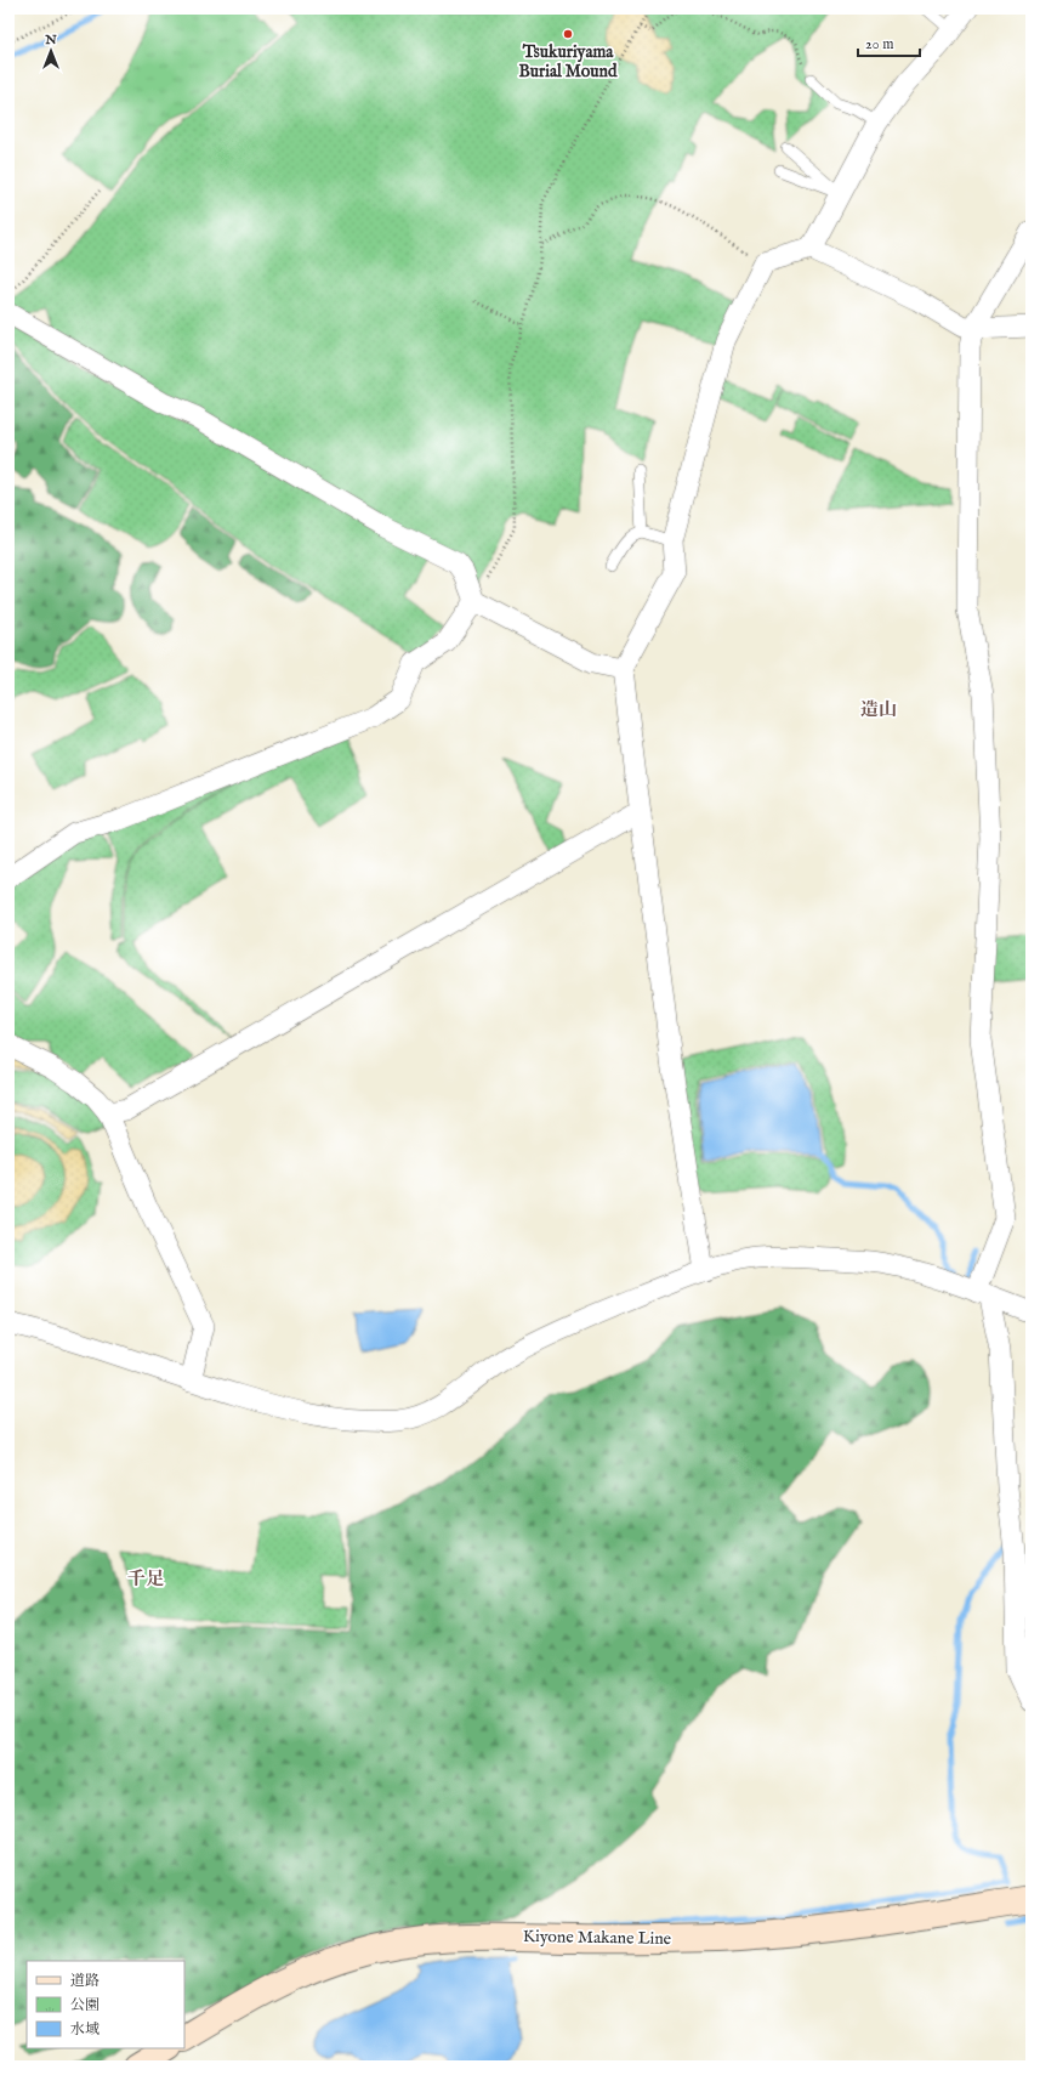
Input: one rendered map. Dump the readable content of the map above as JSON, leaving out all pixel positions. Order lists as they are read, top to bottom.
{
  "streets": {
    "main road": ["Kiyone Makane Line"]
  },
  "districts": ["造山", "千足"],
  "places": ["Tsukuriyama Burial Mound"],
  "legend": ["道路", "公園", "水域"],
  "scale_bar": "20 m",
  "north": "top"
}
